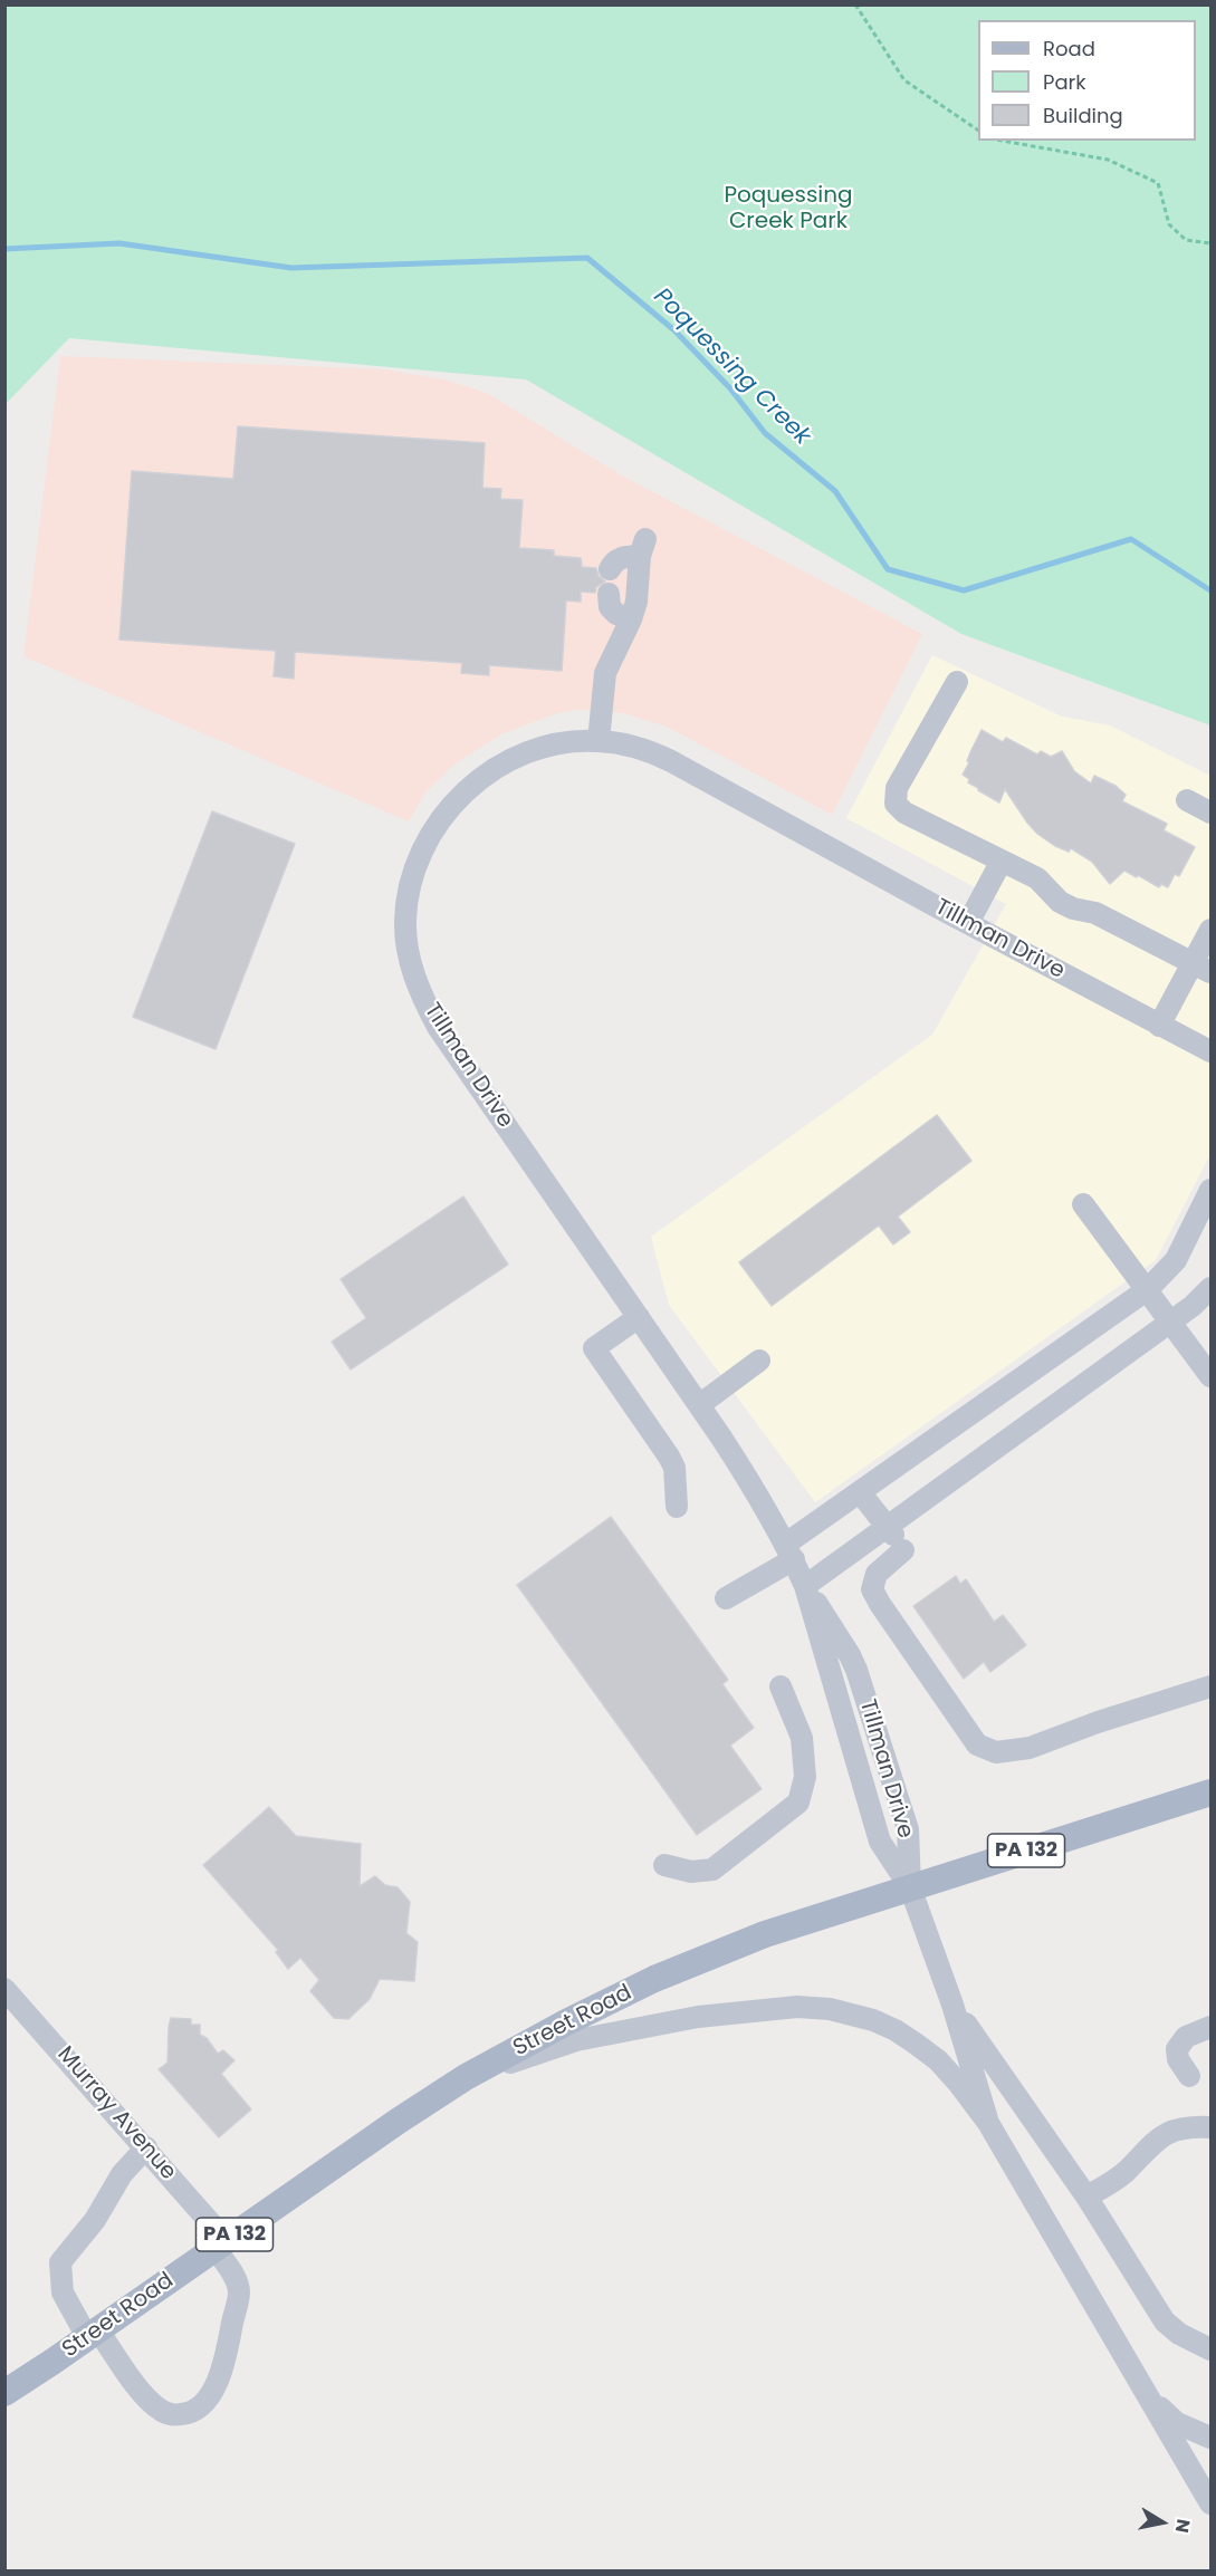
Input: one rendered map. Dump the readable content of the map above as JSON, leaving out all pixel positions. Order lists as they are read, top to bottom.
{
  "streets": {
    "main road": ["PA 132", "Street Road"],
    "street": ["Tillman Drive", "Murray Avenue"]
  },
  "crossings": [
    ["Tillman Drive", "Street Road"],
    ["Street Road", "Murray Avenue"]
  ],
  "water": ["Poquessing Creek"],
  "parks": ["Poquessing Creek Park"],
  "legend": ["Road", "Park", "Building"],
  "north": "right"
}
